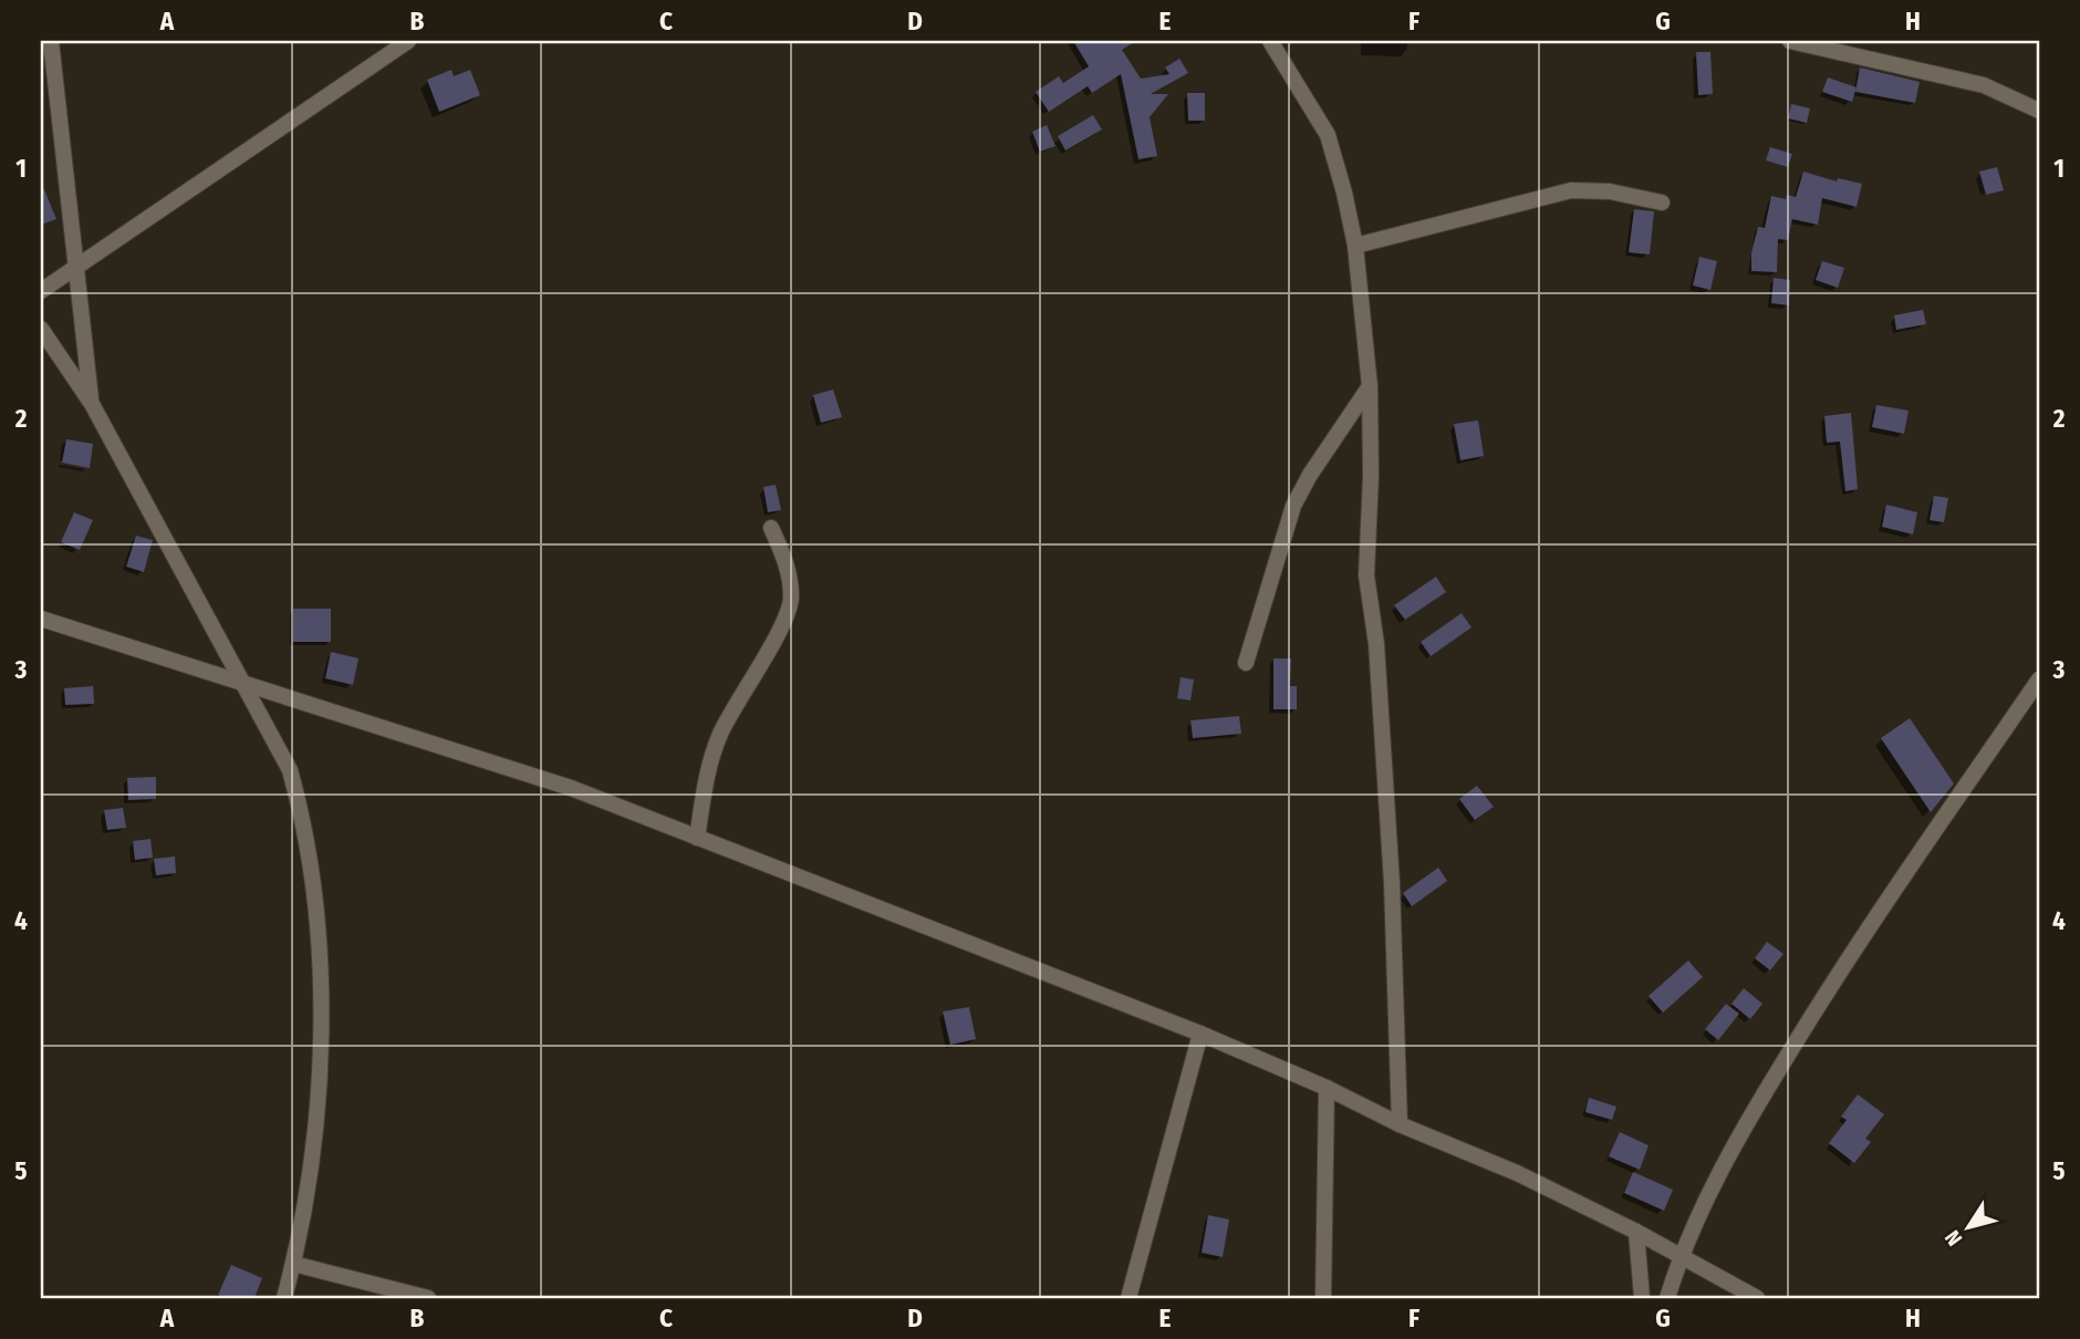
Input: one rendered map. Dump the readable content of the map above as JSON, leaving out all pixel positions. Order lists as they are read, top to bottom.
{
  "north": "bottom left",
  "grid": {
    "columns": [
      "A",
      "B",
      "C",
      "D",
      "E",
      "F",
      "G",
      "H"
    ],
    "rows": [
      "1",
      "2",
      "3",
      "4",
      "5"
    ]
  }
}
